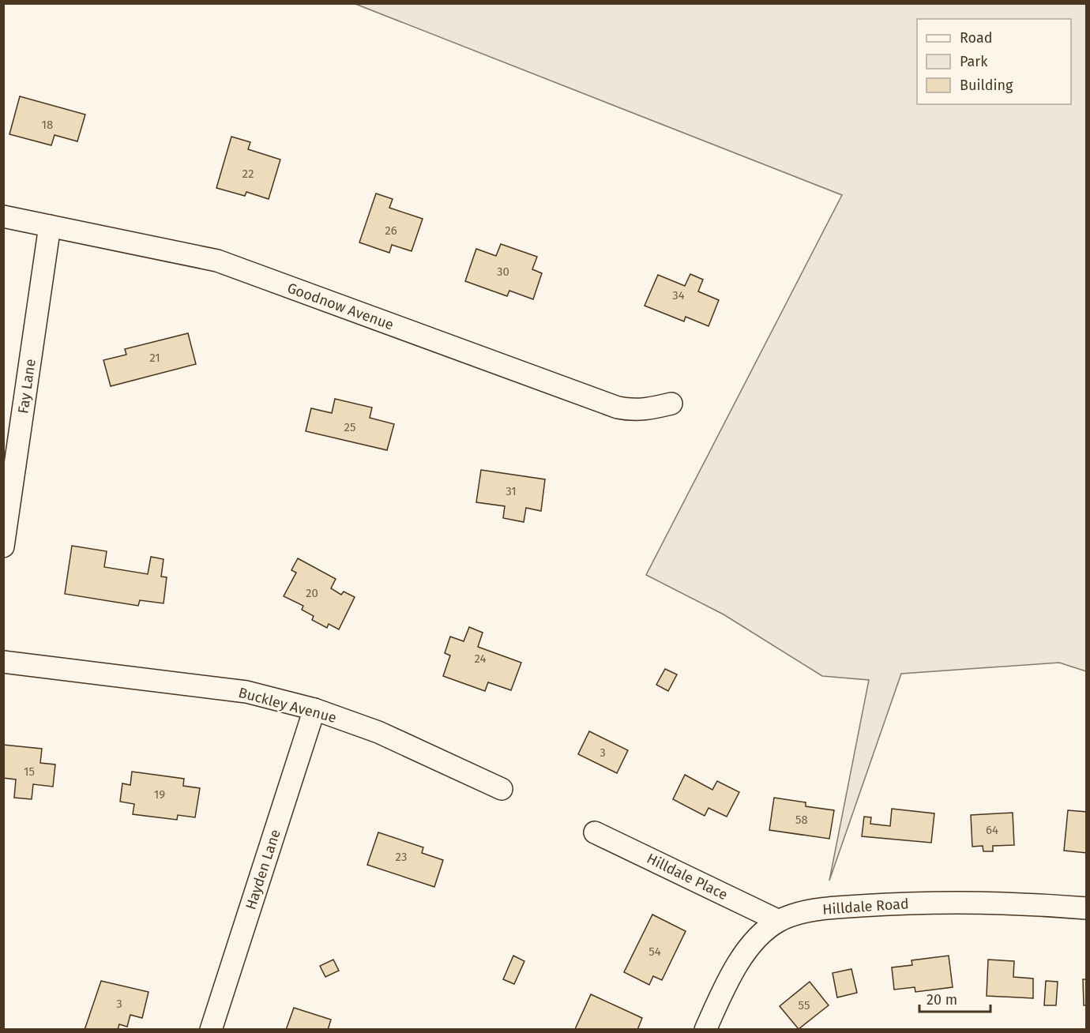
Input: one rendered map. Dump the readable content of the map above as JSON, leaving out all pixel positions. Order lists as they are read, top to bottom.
{
  "streets": {
    "street": [
      "Goodnow Avenue",
      "Fay Lane",
      "Buckley Avenue",
      "Hayden Lane",
      "Hilldale Place",
      "Hilldale Road"
    ]
  },
  "crossings": [
    ["Goodnow Avenue", "Fay Lane"],
    ["Buckley Avenue", "Hayden Lane"],
    ["Hilldale Place", "Hilldale Road"]
  ],
  "house_numbers": [
    "18",
    "22",
    "26",
    "30",
    "34",
    "21",
    "25",
    "31",
    "20",
    "24",
    "3",
    "15",
    "19",
    "58",
    "64",
    "23",
    "54",
    "3",
    "55"
  ],
  "legend": ["Road", "Park", "Building"],
  "scale_bar": "20 m"
}
